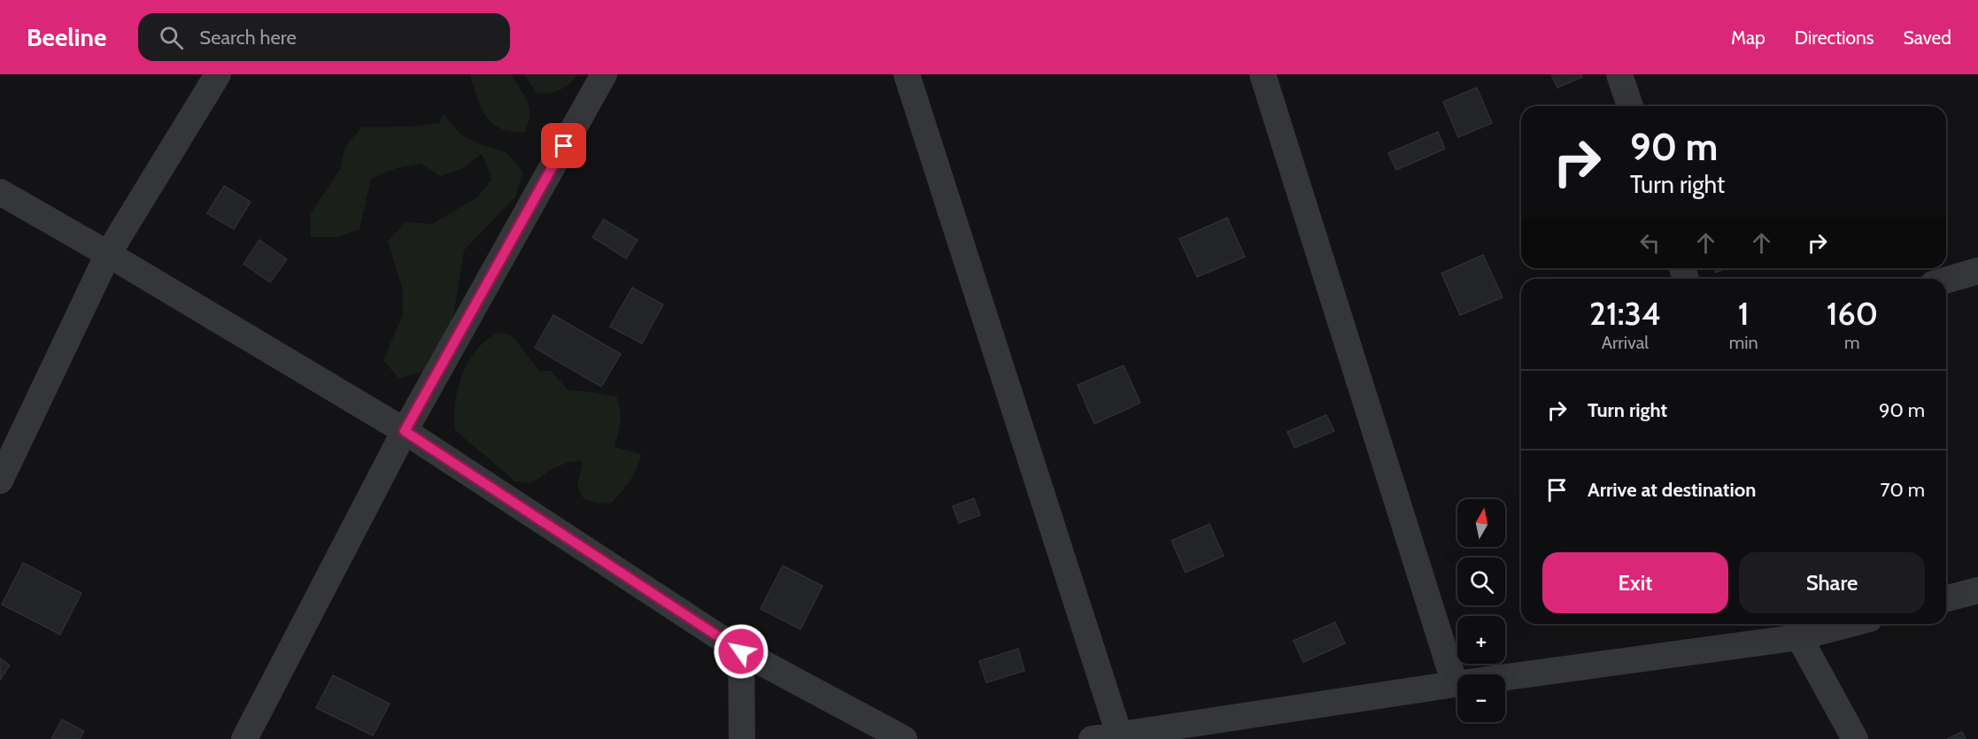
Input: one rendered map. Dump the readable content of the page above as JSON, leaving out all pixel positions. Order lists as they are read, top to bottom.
{
  "north": "top",
  "page": {
    "header": "Beeline",
    "search": "Search here",
    "nav": ["Map", "Directions", "Saved"],
    "turn": ["90 m", "Turn right"],
    "eta": [
      "21:34",
      "Arrival",
      "1",
      "min",
      "160",
      "m"
    ],
    "list": [
      {
        "name": "Turn right",
        "value": "90 m"
      },
      {
        "name": "Arrive at destination",
        "value": "70 m"
      }
    ],
    "map_buttons": ["+", "−"],
    "buttons": ["Exit", "Share"]
  }
}
